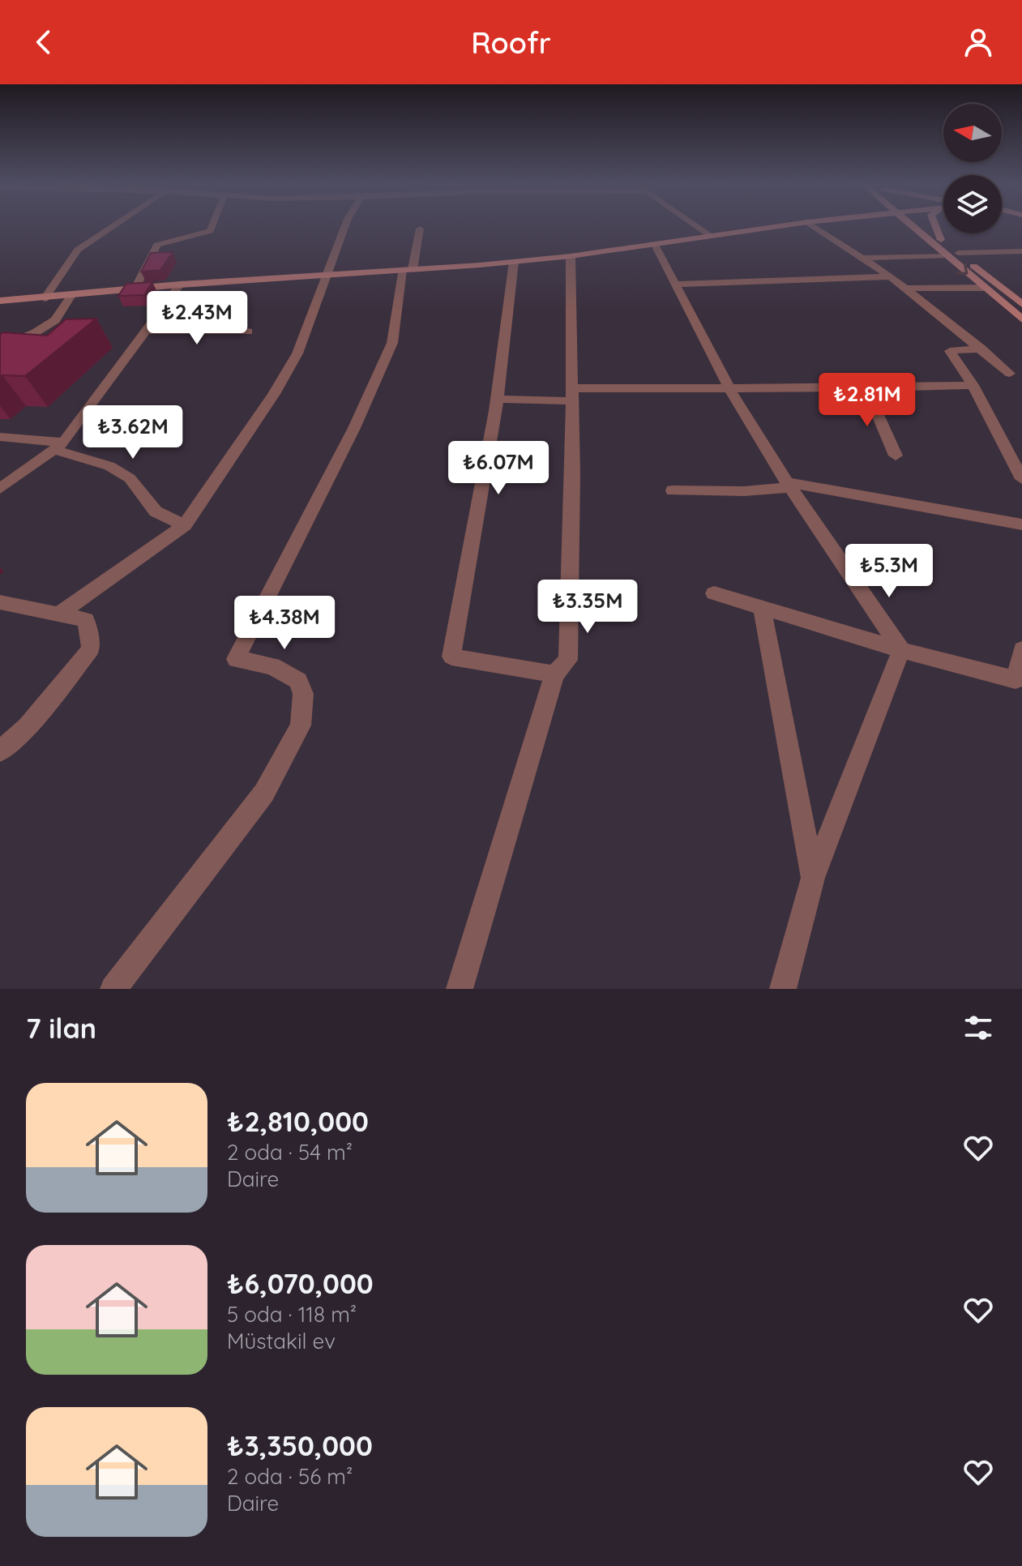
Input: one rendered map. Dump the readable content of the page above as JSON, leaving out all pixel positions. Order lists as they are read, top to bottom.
{
  "north": "left",
  "page": {
    "header": "Roofr",
    "price": [
      "₺2.43M",
      "₺2.81M",
      "₺3.62M",
      "₺6.07M",
      "₺5.3M",
      "₺3.35M",
      "₺4.38M"
    ],
    "heading": "7 ilan",
    "list": [
      {
        "name": "₺2,810,000",
        "note": "2 oda · 54 m² · Daire"
      },
      {
        "name": "₺6,070,000",
        "note": "5 oda · 118 m² · Müstakil ev"
      },
      {
        "name": "₺3,350,000",
        "note": "2 oda · 56 m² · Daire"
      }
    ]
  }
}
